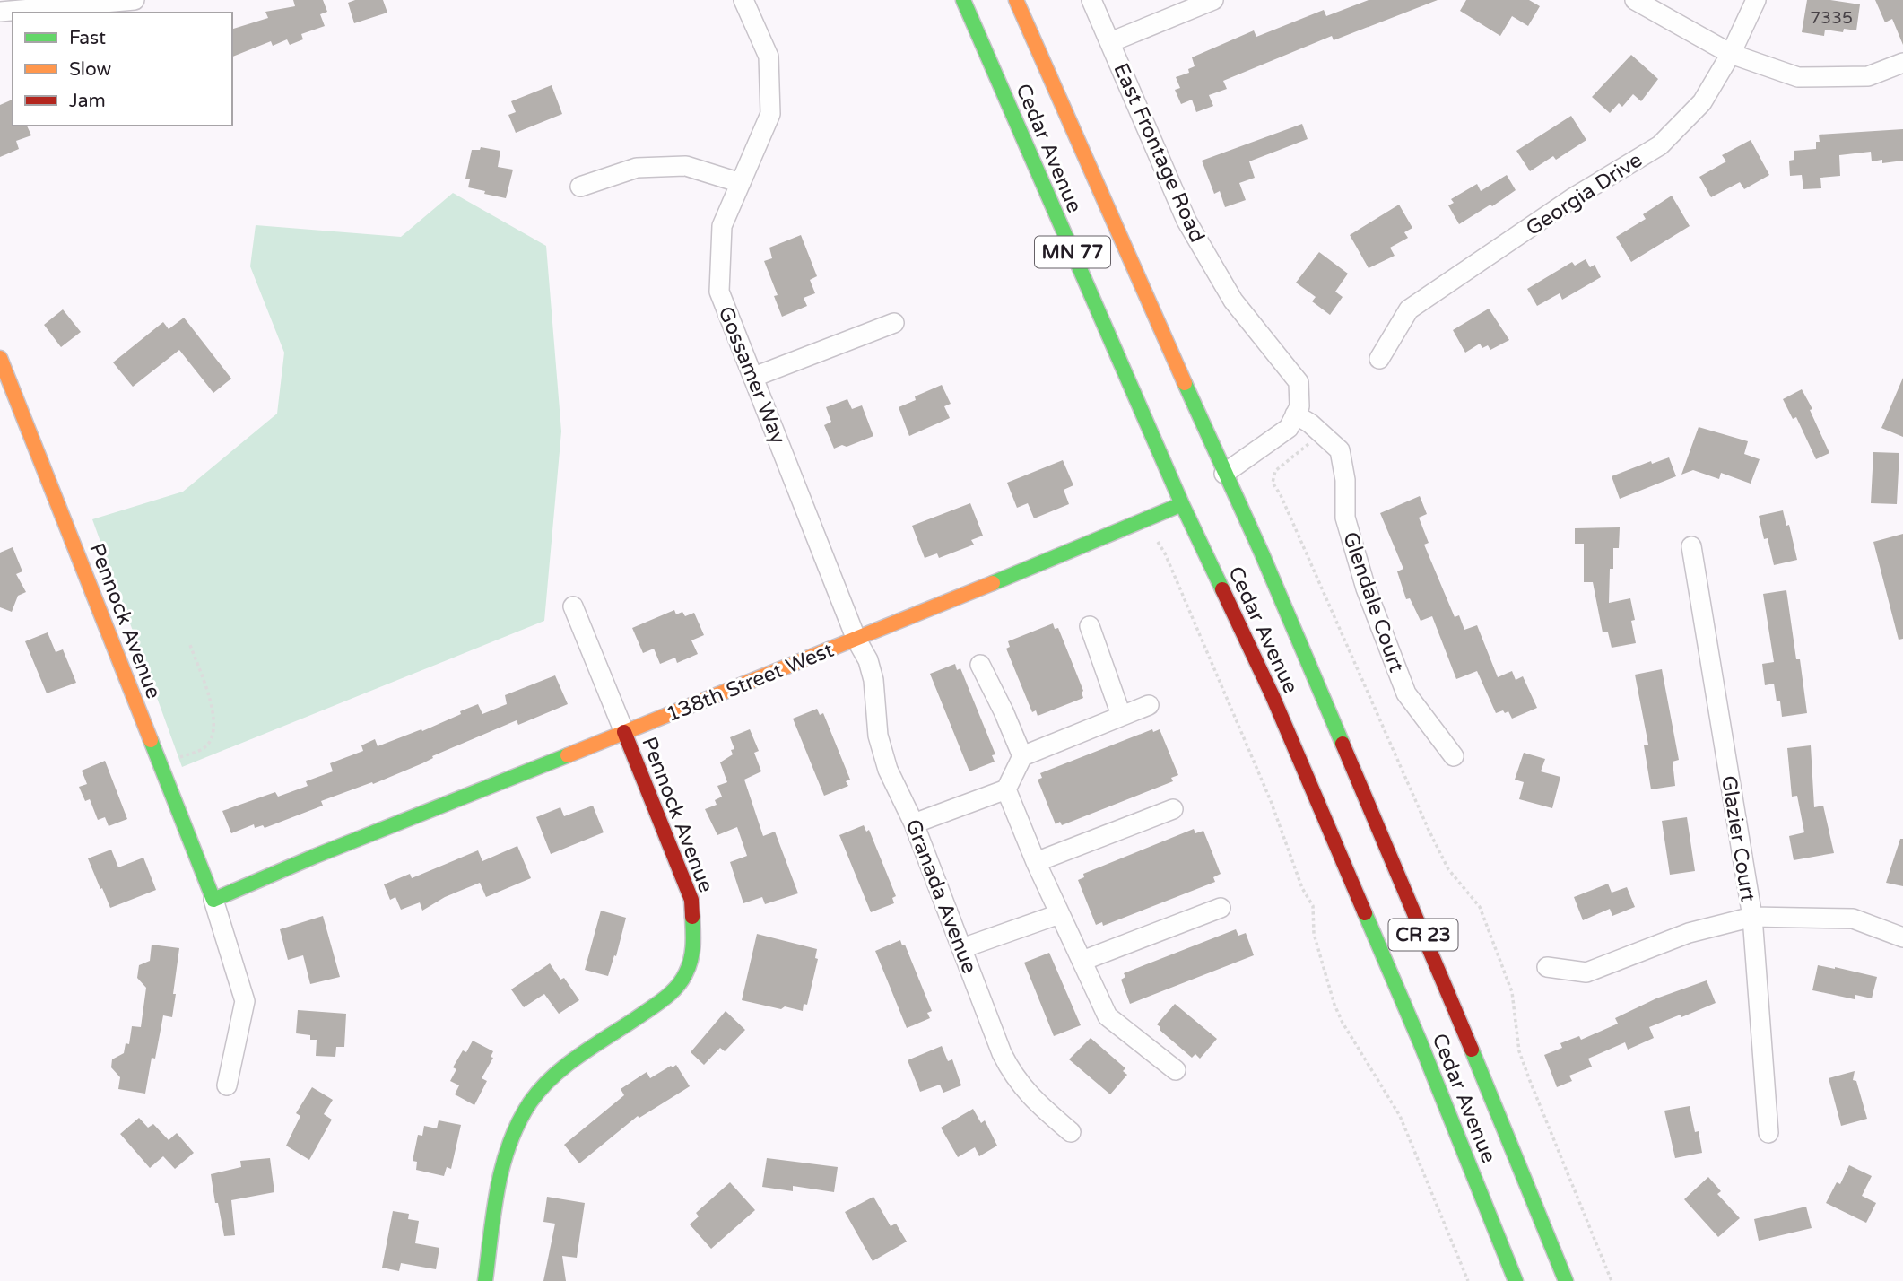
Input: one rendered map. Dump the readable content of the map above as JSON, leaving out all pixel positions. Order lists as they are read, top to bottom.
{
  "streets": {
    "main road": [
      "Cedar Avenue",
      "MN 77",
      "Pennock Avenue",
      "138th Street West",
      "CR 23"
    ],
    "street": [
      "East Frontage Road",
      "Georgia Drive",
      "Gossamer Way",
      "Glendale Court",
      "Glazier Court",
      "Granada Avenue"
    ]
  },
  "crossings": [
    ["Cedar Avenue", "138th Street West"],
    ["East Frontage Road", "Glendale Court"],
    ["Gossamer Way", "138th Street West"],
    ["Gossamer Way", "Granada Avenue"],
    ["Pennock Avenue", "138th Street West"],
    ["138th Street West", "Granada Avenue"]
  ],
  "house_numbers": ["7335"],
  "legend": ["Fast", "Slow", "Jam"]
}
